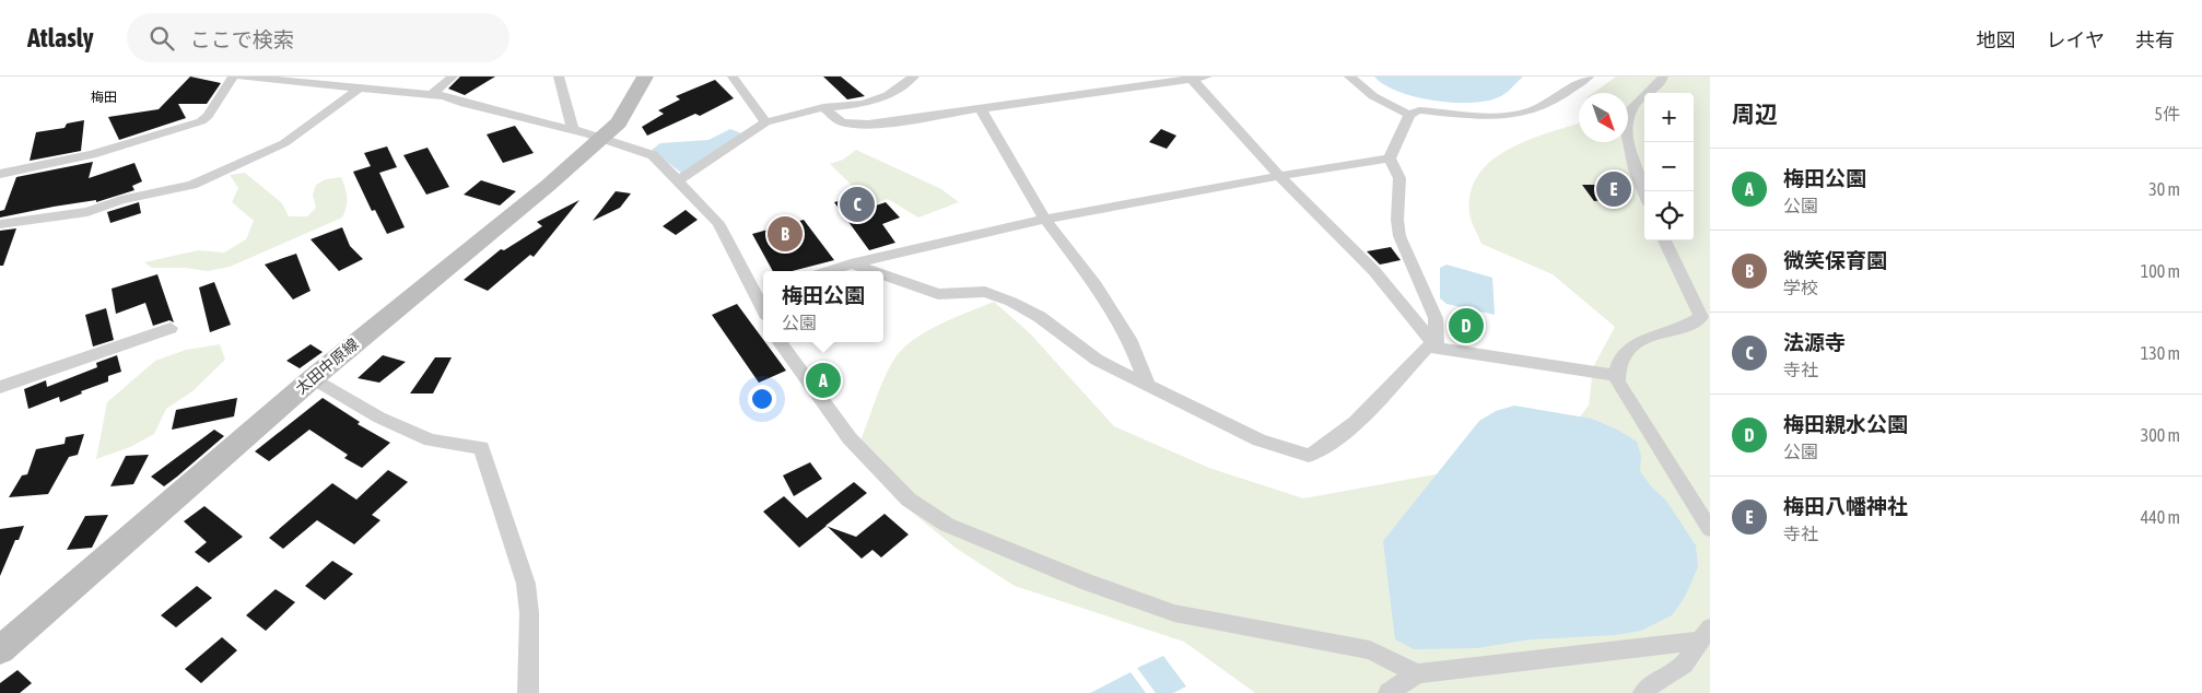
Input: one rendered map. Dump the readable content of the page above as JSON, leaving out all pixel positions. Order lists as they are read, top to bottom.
{
  "streets": {
    "main road": ["太田中原線"]
  },
  "districts": ["梅田"],
  "north": "bottom right",
  "page": {
    "header": "Atlasly",
    "search": "ここで検索",
    "nav": ["地図", "レイヤ", "共有"],
    "heading": ["周辺", "5件"],
    "map_buttons": ["+", "−"],
    "list": [
      {
        "mark": "A",
        "name": "梅田公園",
        "note": "公園",
        "value": "30 m"
      },
      {
        "mark": "B",
        "name": "微笑保育園",
        "note": "学校",
        "value": "100 m"
      },
      {
        "mark": "C",
        "name": "法源寺",
        "note": "寺社",
        "value": "130 m"
      },
      {
        "mark": "D",
        "name": "梅田親水公園",
        "note": "公園",
        "value": "300 m"
      },
      {
        "mark": "E",
        "name": "梅田八幡神社",
        "note": "寺社",
        "value": "440 m"
      }
    ],
    "pins": [
      "E",
      "C",
      "B",
      "D",
      "A"
    ],
    "popup": ["梅田公園", "公園"]
  }
}
